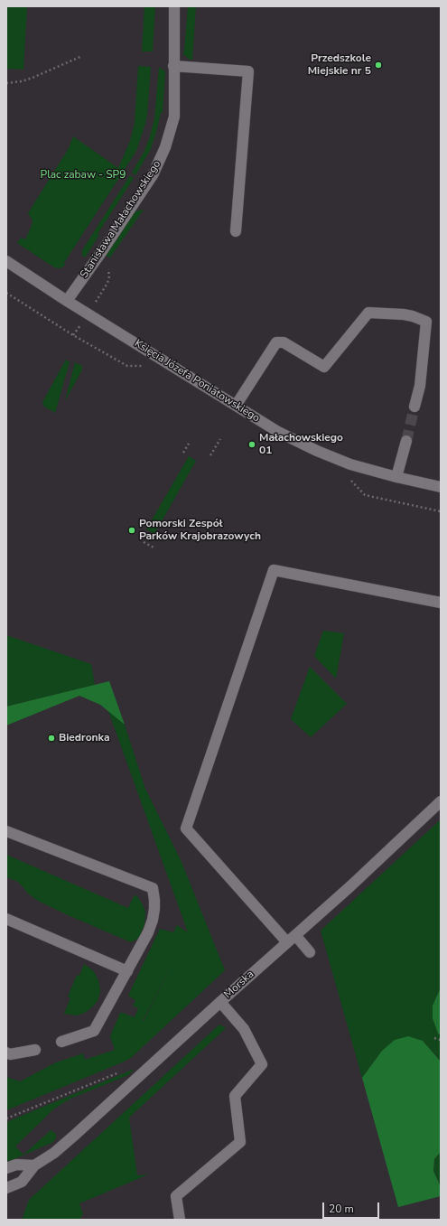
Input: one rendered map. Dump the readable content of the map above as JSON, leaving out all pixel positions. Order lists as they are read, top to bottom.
{
  "streets": {
    "street": ["Stanisława Małachowskiego", "Księcia Józefa Poniatowskiego", "Morska"]
  },
  "crossings": [
    ["Stanisława Małachowskiego", "Księcia Józefa Poniatowskiego"]
  ],
  "parks": ["Plac zabaw - SP9"],
  "places": [
    "Przedszkole Miejskie nr 5",
    "Małachowskiego 01",
    "Pomorski Zespół Parków Krajobrazowych",
    "Biedronka"
  ],
  "scale_bar": "20 m"
}
